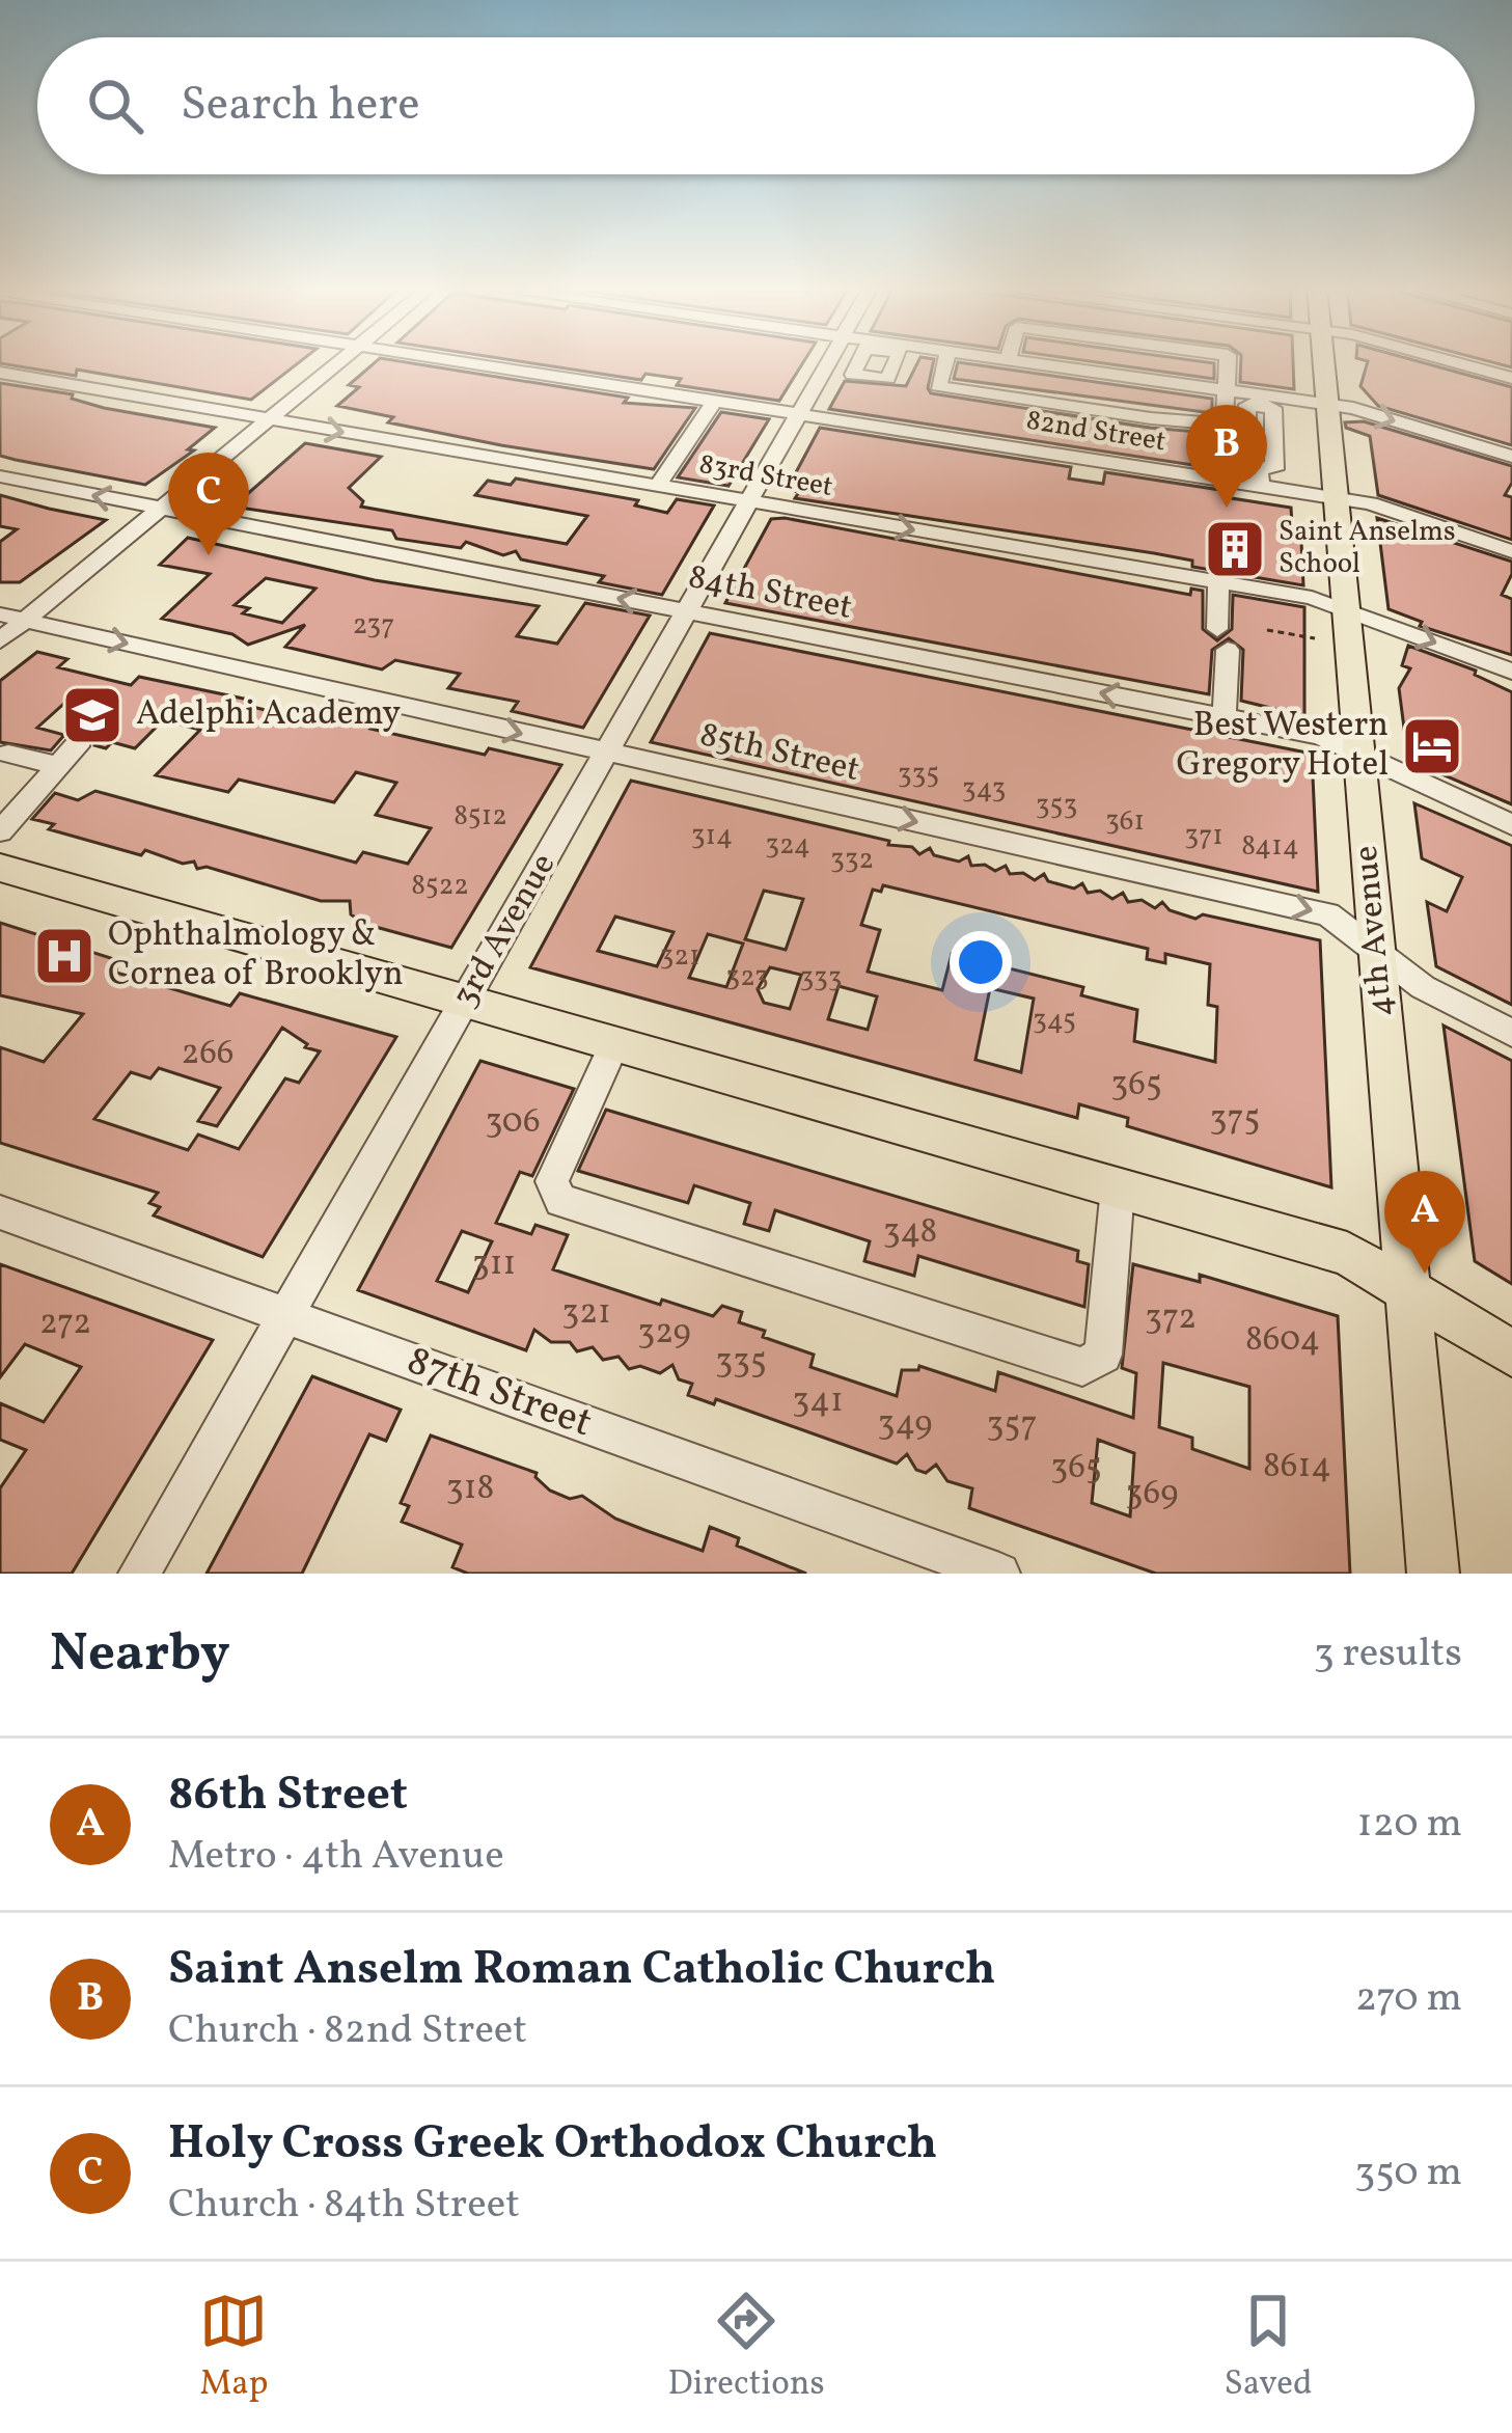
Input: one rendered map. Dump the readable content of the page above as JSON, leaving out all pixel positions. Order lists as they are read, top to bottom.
{
  "streets": {
    "main road": ["4th Avenue"],
    "street": [
      "82nd Street",
      "83rd Street",
      "84th Street",
      "85th Street",
      "3rd Avenue",
      "87th Street"
    ]
  },
  "crossings": [
    ["82nd Street", "3rd Avenue"],
    ["82nd Street", "4th Avenue"],
    ["83rd Street", "3rd Avenue"],
    ["83rd Street", "4th Avenue"],
    ["84th Street", "3rd Avenue"],
    ["84th Street", "4th Avenue"],
    ["85th Street", "3rd Avenue"],
    ["85th Street", "4th Avenue"],
    ["3rd Avenue", "87th Street"]
  ],
  "one_way": ["84th Street", "85th Street"],
  "places": {
    "building": ["Saint Anselms School"],
    "school or university": ["Adelphi Academy"],
    "hotel": ["Best Western Gregory Hotel"],
    "hospital": ["Ophthalmology & Cornea of Brooklyn"]
  },
  "house_numbers": [
    "237",
    "335",
    "343",
    "353",
    "8512",
    "361",
    "314",
    "371",
    "324",
    "8414",
    "332",
    "8522",
    "321",
    "323",
    "333",
    "345",
    "266",
    "365",
    "375",
    "306",
    "348",
    "311",
    "321",
    "372",
    "272",
    "329",
    "8604",
    "335",
    "341",
    "349",
    "357",
    "8614",
    "365",
    "318",
    "369"
  ],
  "page": {
    "search": "Search here",
    "pins": ["B", "C", "A"],
    "heading": ["Nearby", "3 results"],
    "list": [
      {
        "mark": "A",
        "name": "86th Street",
        "note": "Metro · 4th Avenue",
        "value": "120 m"
      },
      {
        "mark": "B",
        "name": "Saint Anselm Roman Catholic Church",
        "note": "Church · 82nd Street",
        "value": "270 m"
      },
      {
        "mark": "C",
        "name": "Holy Cross Greek Orthodox Church",
        "note": "Church · 84th Street",
        "value": "350 m"
      }
    ],
    "nav": ["Map", "Directions", "Saved"]
  }
}
